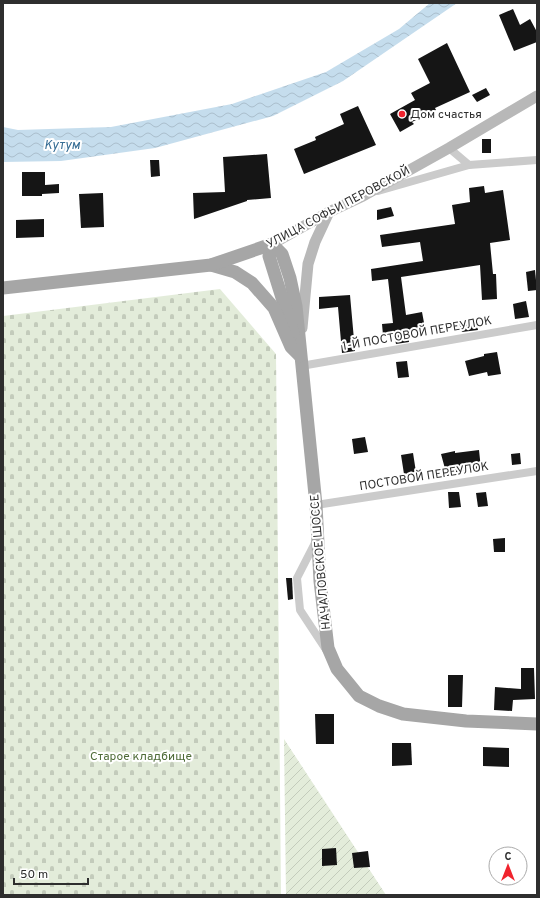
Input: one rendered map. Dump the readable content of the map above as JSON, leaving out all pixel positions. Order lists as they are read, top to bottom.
{
  "streets": {
    "main road": ["УЛИЦА СОФЬИ ПЕРОВСКОЙ", "НАЧАЛОВСКОЕ ШОССЕ"],
    "street": ["1-Й ПОСТОВОЙ ПЕРЕУЛОК", "ПОСТОВОЙ ПЕРЕУЛОК"]
  },
  "crossings": [
    ["УЛИЦА СОФЬИ ПЕРОВСКОЙ", "НАЧАЛОВСКОЕ ШОССЕ"],
    ["1-Й ПОСТОВОЙ ПЕРЕУЛОК", "НАЧАЛОВСКОЕ ШОССЕ"],
    ["ПОСТОВОЙ ПЕРЕУЛОК", "НАЧАЛОВСКОЕ ШОССЕ"]
  ],
  "water": ["Кутум"],
  "parks": ["Старое кладбище"],
  "places": ["Дом счастья"],
  "scale_bar": "50 m",
  "north": "top"
}
